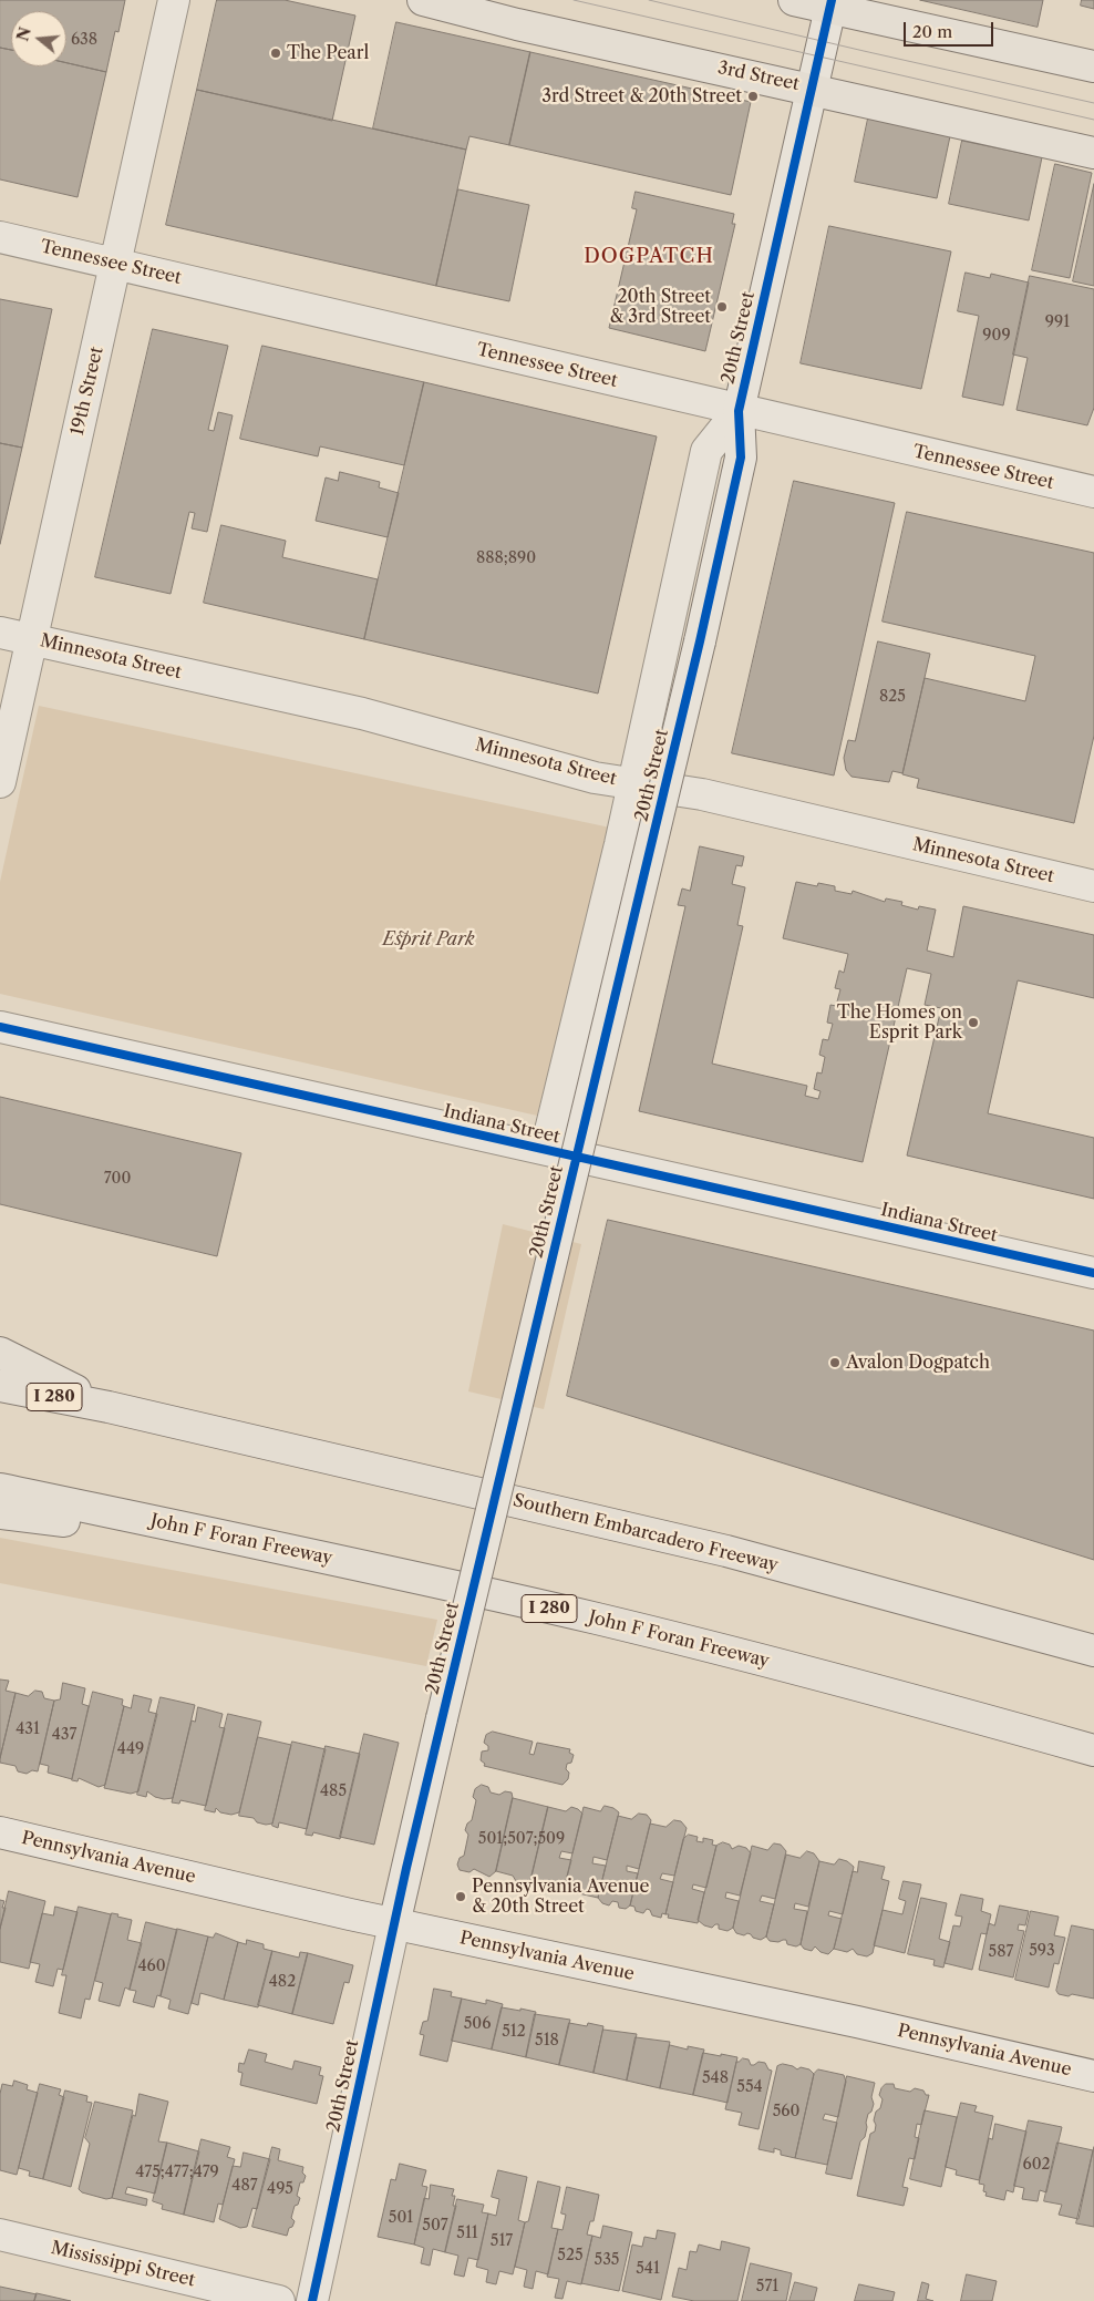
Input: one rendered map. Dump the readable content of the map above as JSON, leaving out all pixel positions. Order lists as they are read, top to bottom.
{
  "streets": {
    "main road": [
      "3rd Street",
      "I 280",
      "Southern Embarcadero Freeway",
      "John F Foran Freeway"
    ],
    "street": [
      "Tennessee Street",
      "20th Street",
      "19th Street",
      "Minnesota Street",
      "Indiana Street",
      "Pennsylvania Avenue",
      "Mississippi Street"
    ]
  },
  "crossings": [
    ["3rd Street", "20th Street"],
    ["Tennessee Street", "20th Street"],
    ["Tennessee Street", "19th Street"],
    ["20th Street", "Minnesota Street"],
    ["20th Street", "Indiana Street"],
    ["20th Street", "Pennsylvania Avenue"],
    ["19th Street", "Minnesota Street"]
  ],
  "districts": ["DOGPATCH"],
  "parks": ["Esprit Park"],
  "places": [
    "The Pearl",
    "3rd Street & 20th Street",
    "20th Street & 3rd Street",
    "The Homes on Esprit Park",
    "Avalon Dogpatch",
    "Pennsylvania Avenue & 20th Street"
  ],
  "house_numbers": [
    "638",
    "991",
    "909",
    "888;890",
    "825",
    "700",
    "431",
    "437",
    "449",
    "485",
    "501;507;509",
    "593",
    "587",
    "460",
    "482",
    "506",
    "512",
    "518",
    "548",
    "554",
    "560",
    "602",
    "475;477;479",
    "487",
    "495",
    "501",
    "507",
    "511",
    "517",
    "525",
    "535",
    "541",
    "571"
  ],
  "scale_bar": "20 m",
  "north": "left"
}
